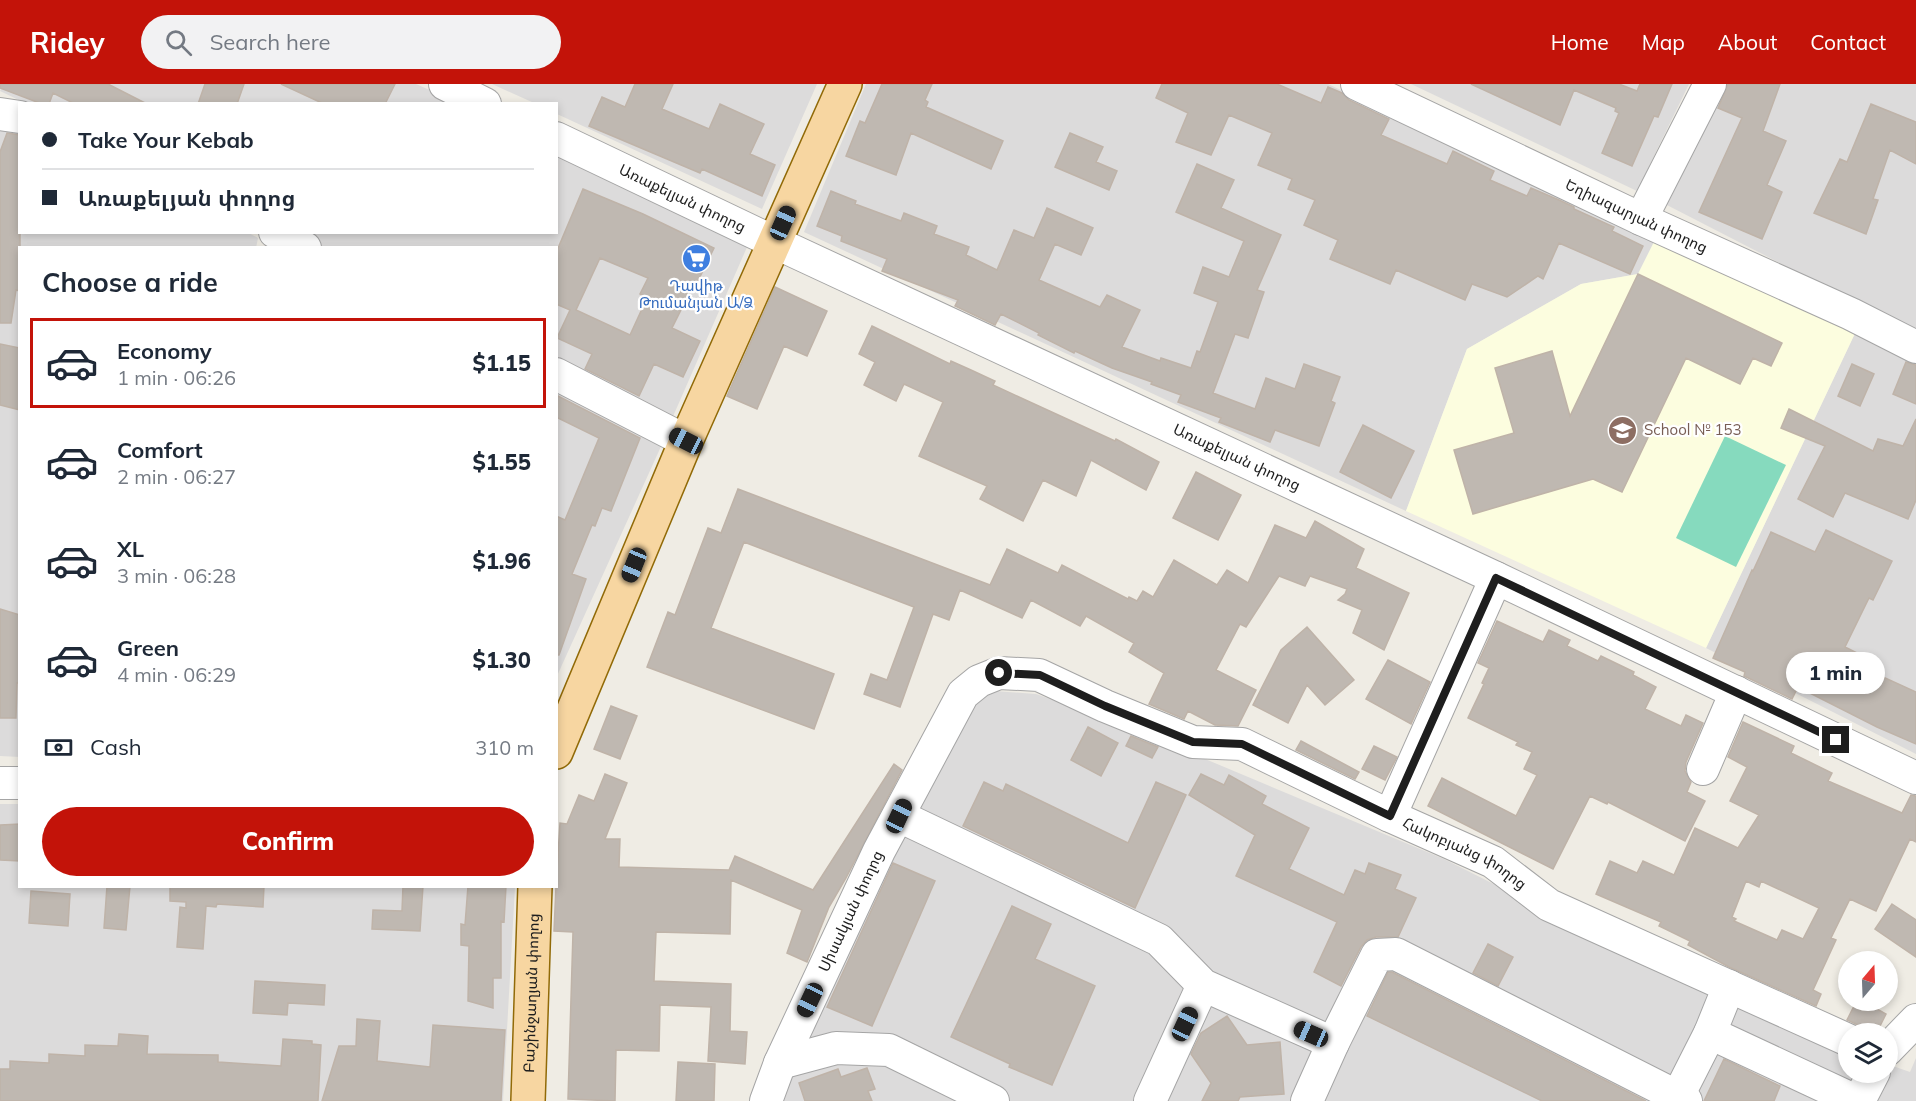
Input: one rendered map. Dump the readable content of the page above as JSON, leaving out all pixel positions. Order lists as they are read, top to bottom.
{
  "streets": {
    "main road": ["Բաշինջաղյան փողոց"],
    "street": [
      "Առաքելյան փողոց",
      "Եղիազարյան փողոց",
      "Հակոբյանց փողոց",
      "Սիսակյան փողոց"
    ]
  },
  "crossings": [
    ["Հակոբյանց փողոց", "Սիսակյան փողոց"]
  ],
  "places": {
    "supermarket": ["Դավիթ Թումանյան Ա/Ձ"],
    "school or university": ["School № 153"]
  },
  "north": "top",
  "page": {
    "header": "Ridey",
    "search": "Search here",
    "nav": [
      "Home",
      "Map",
      "About",
      "Contact"
    ],
    "banner": ["Take Your Kebab", "Առաքելյան փողոց"],
    "heading": "Choose a ride",
    "list": [
      {
        "name": "Economy",
        "note": "1 min · 06:26",
        "value": "$1.15"
      },
      {
        "name": "Comfort",
        "note": "2 min · 06:27",
        "value": "$1.55"
      },
      {
        "name": "XL",
        "note": "3 min · 06:28",
        "value": "$1.96"
      },
      {
        "name": "Green",
        "note": "4 min · 06:29",
        "value": "$1.30"
      }
    ],
    "bubble": "1 min",
    "pay": ["Cash", "310 m"],
    "buttons": "Confirm"
  }
}
